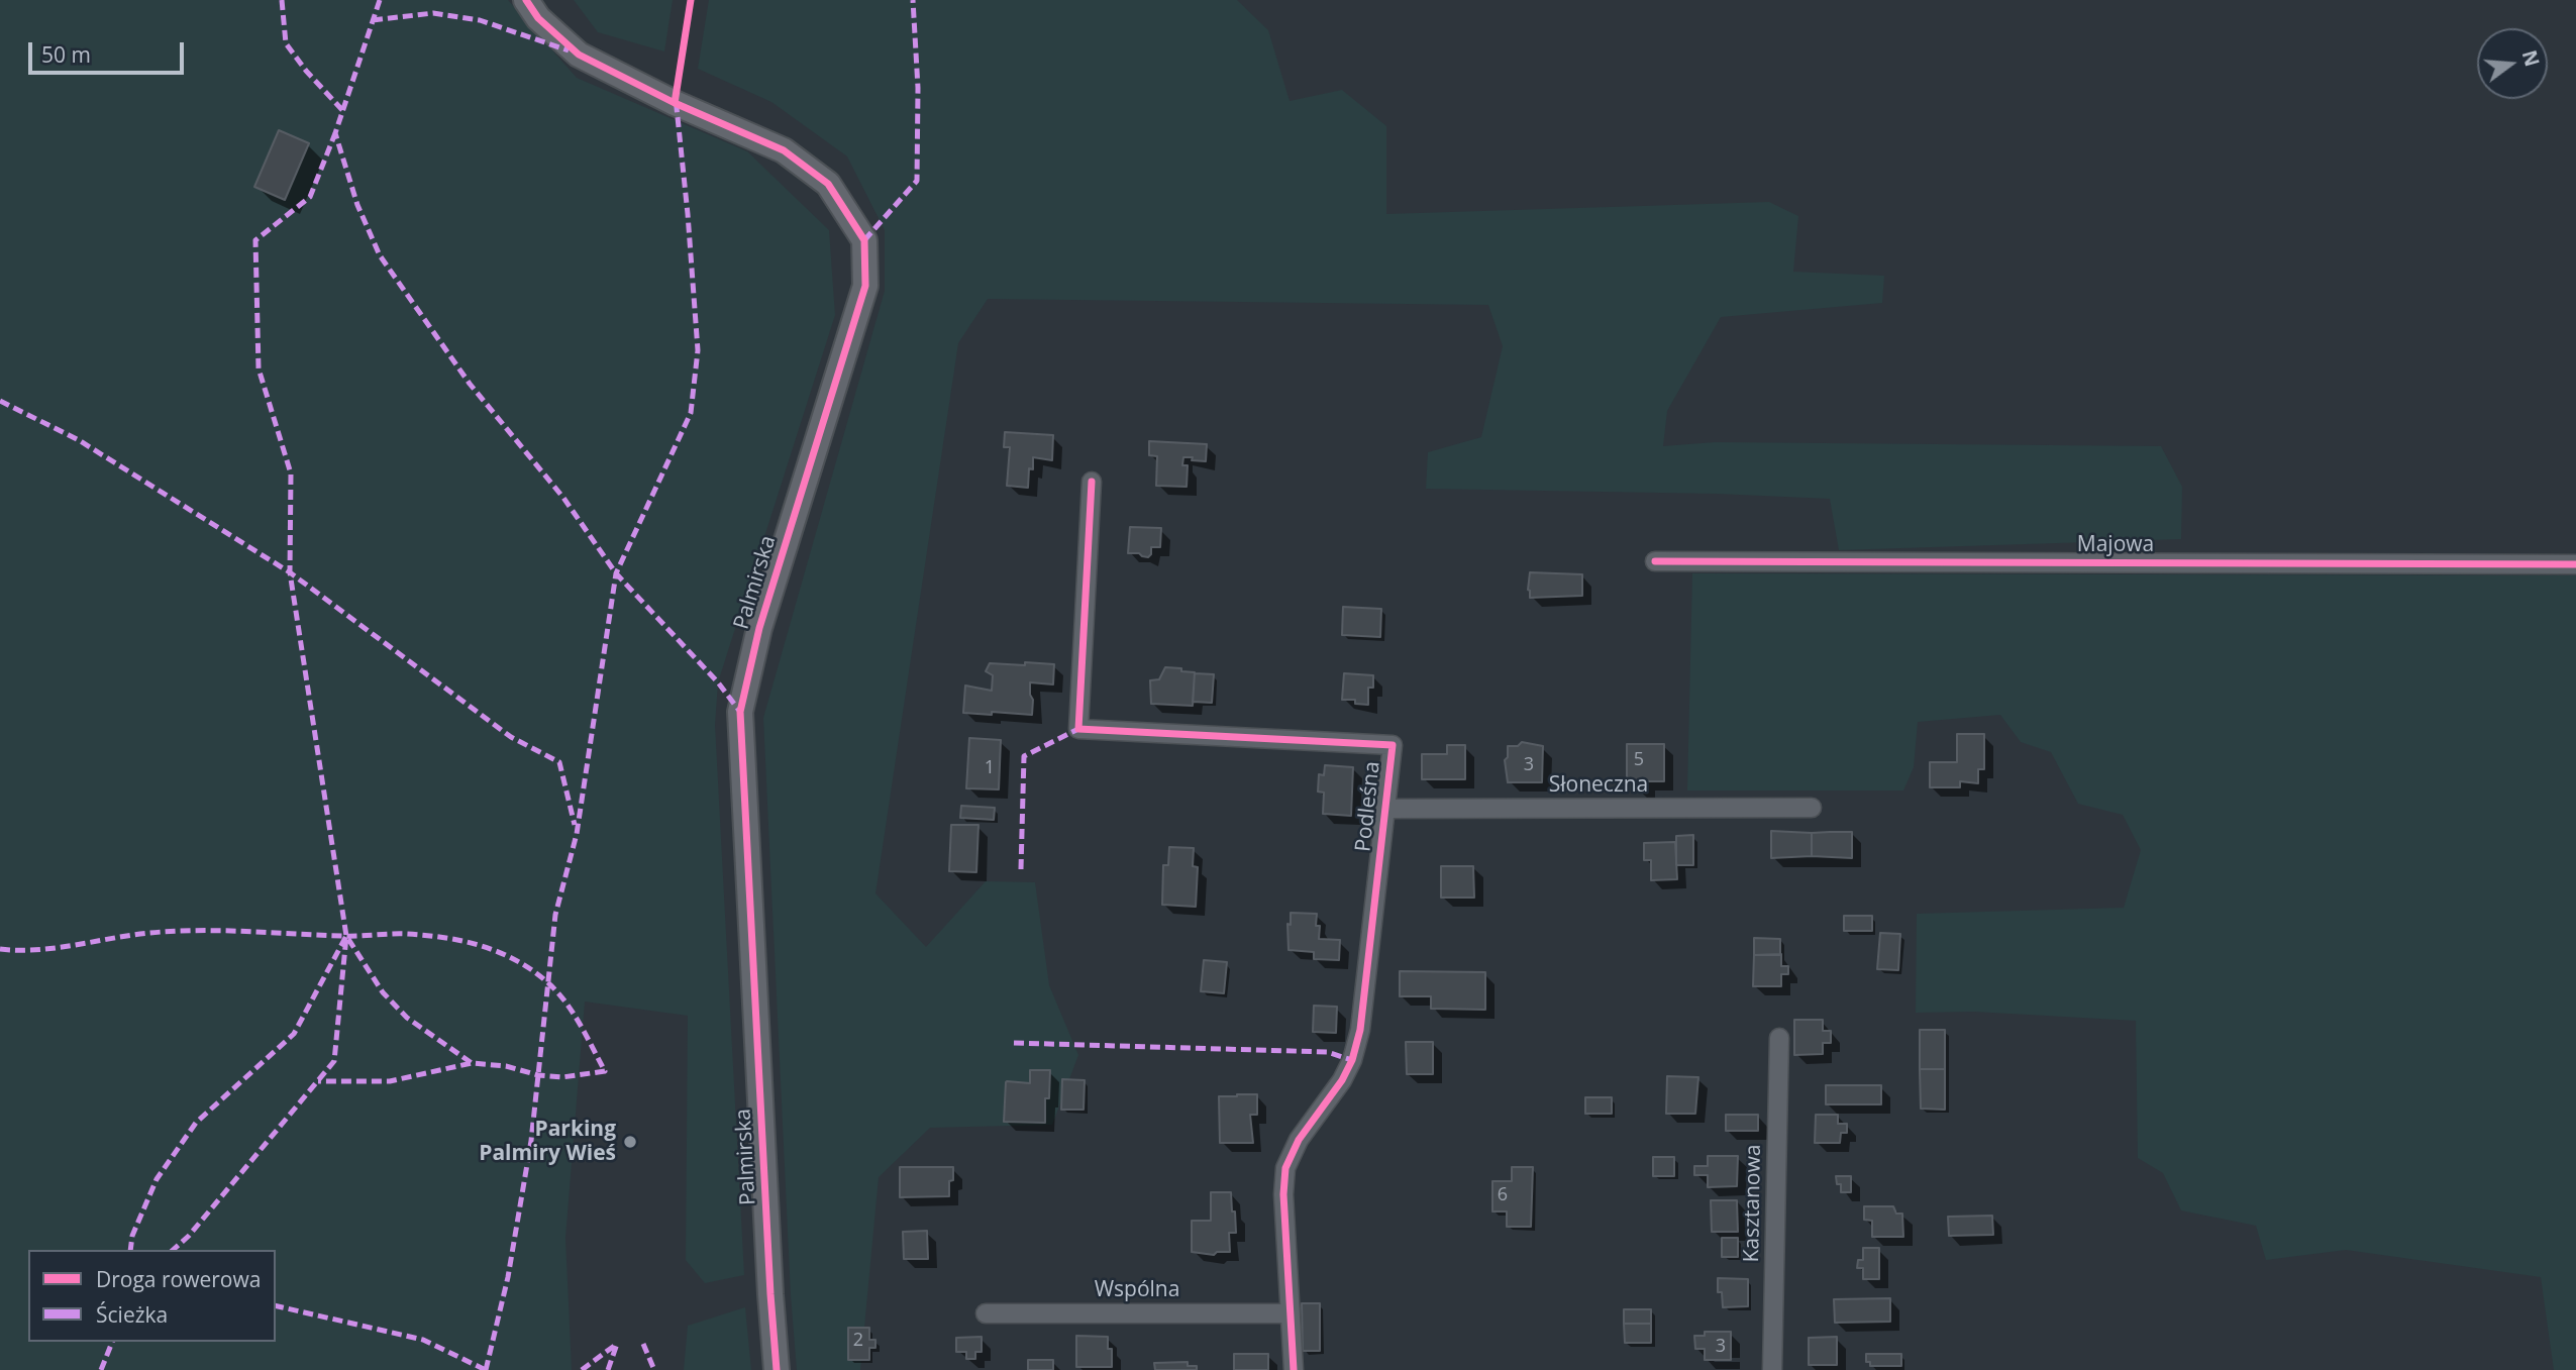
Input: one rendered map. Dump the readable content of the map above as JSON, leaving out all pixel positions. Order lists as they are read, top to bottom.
{
  "streets": {
    "street": [
      "Majowa",
      "Palmirska",
      "Słoneczna",
      "Podleśna",
      "Kasztanowa",
      "Wspólna"
    ]
  },
  "crossings": [
    ["Słoneczna", "Podleśna"],
    ["Podleśna", "Wspólna"]
  ],
  "places": ["Parking Palmiry Wieś"],
  "house_numbers": [
    "5",
    "3",
    "1",
    "6",
    "2",
    "3"
  ],
  "legend": ["Droga rowerowa", "Ścieżka"],
  "scale_bar": "50 m",
  "north": "right"
}
